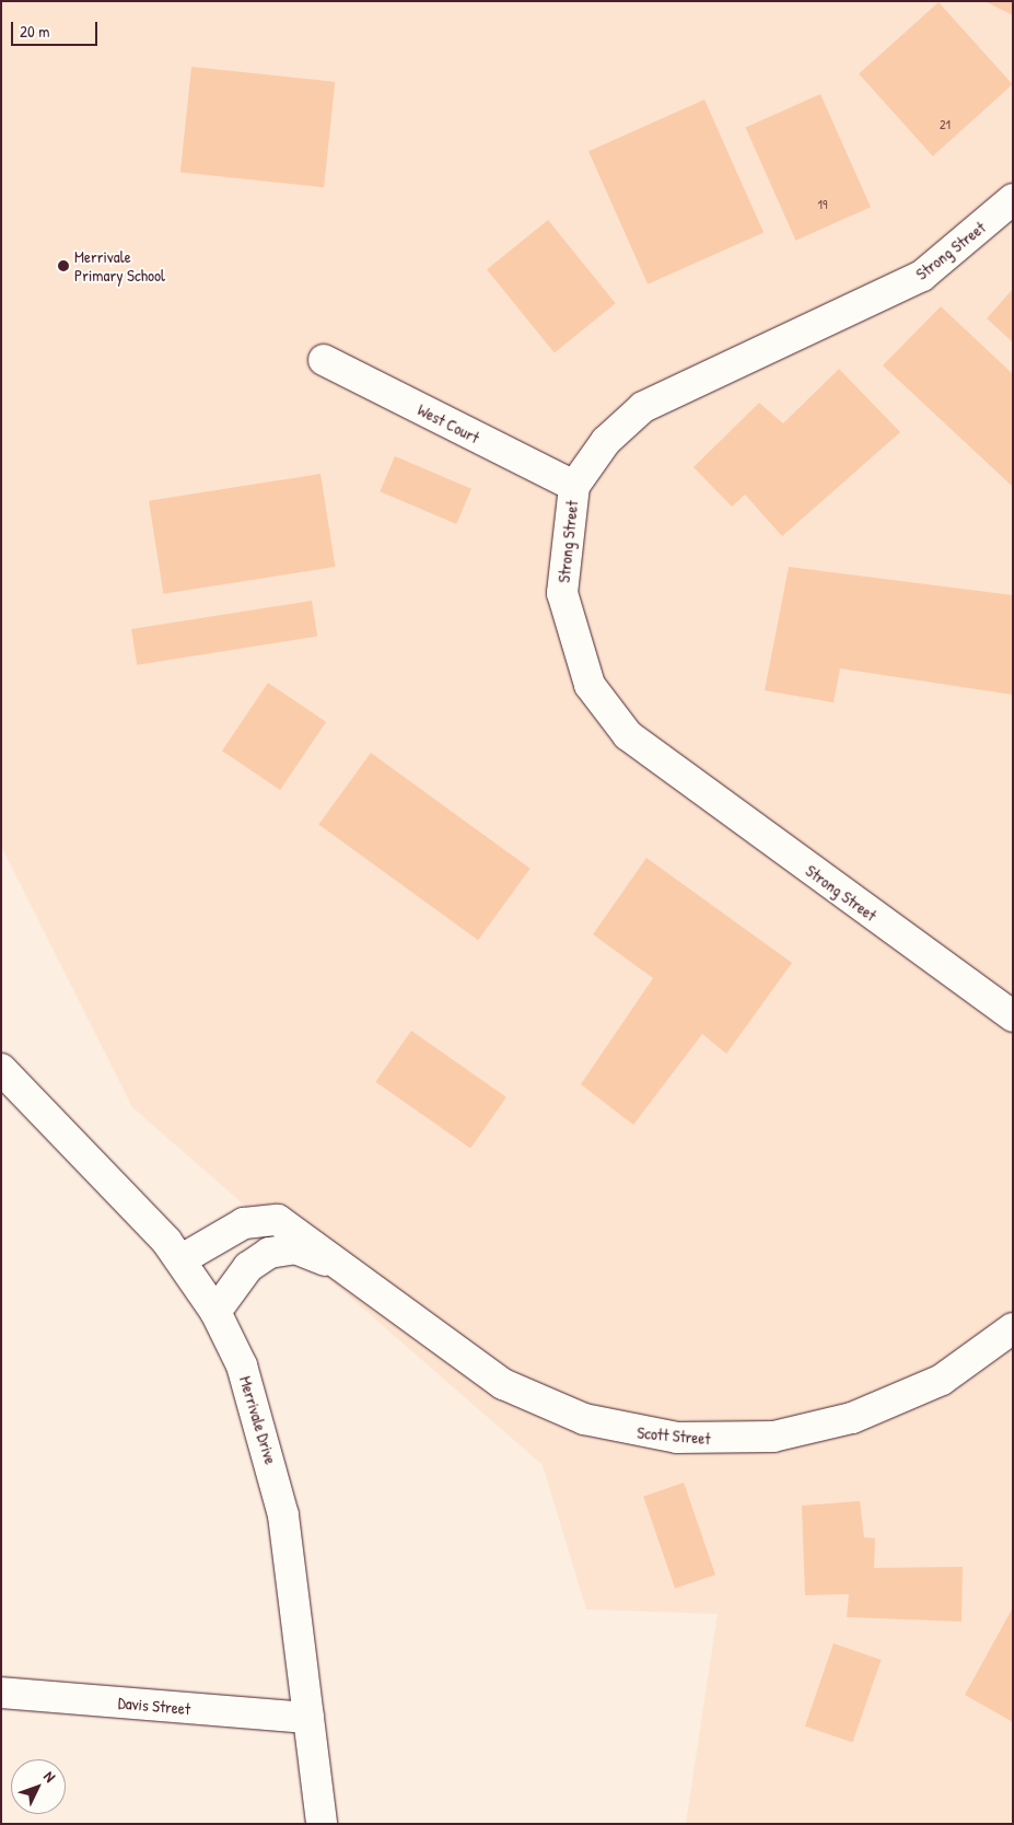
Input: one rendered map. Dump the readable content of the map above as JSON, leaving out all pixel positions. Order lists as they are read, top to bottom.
{
  "streets": {
    "street": [
      "Strong Street",
      "West Court",
      "Merrivale Drive",
      "Scott Street",
      "Davis Street"
    ]
  },
  "crossings": [
    ["Strong Street", "West Court"],
    ["Merrivale Drive", "Scott Street"],
    ["Merrivale Drive", "Davis Street"]
  ],
  "places": ["Merrivale Primary School"],
  "house_numbers": ["21", "19"],
  "scale_bar": "20 m",
  "north": "top right"
}
